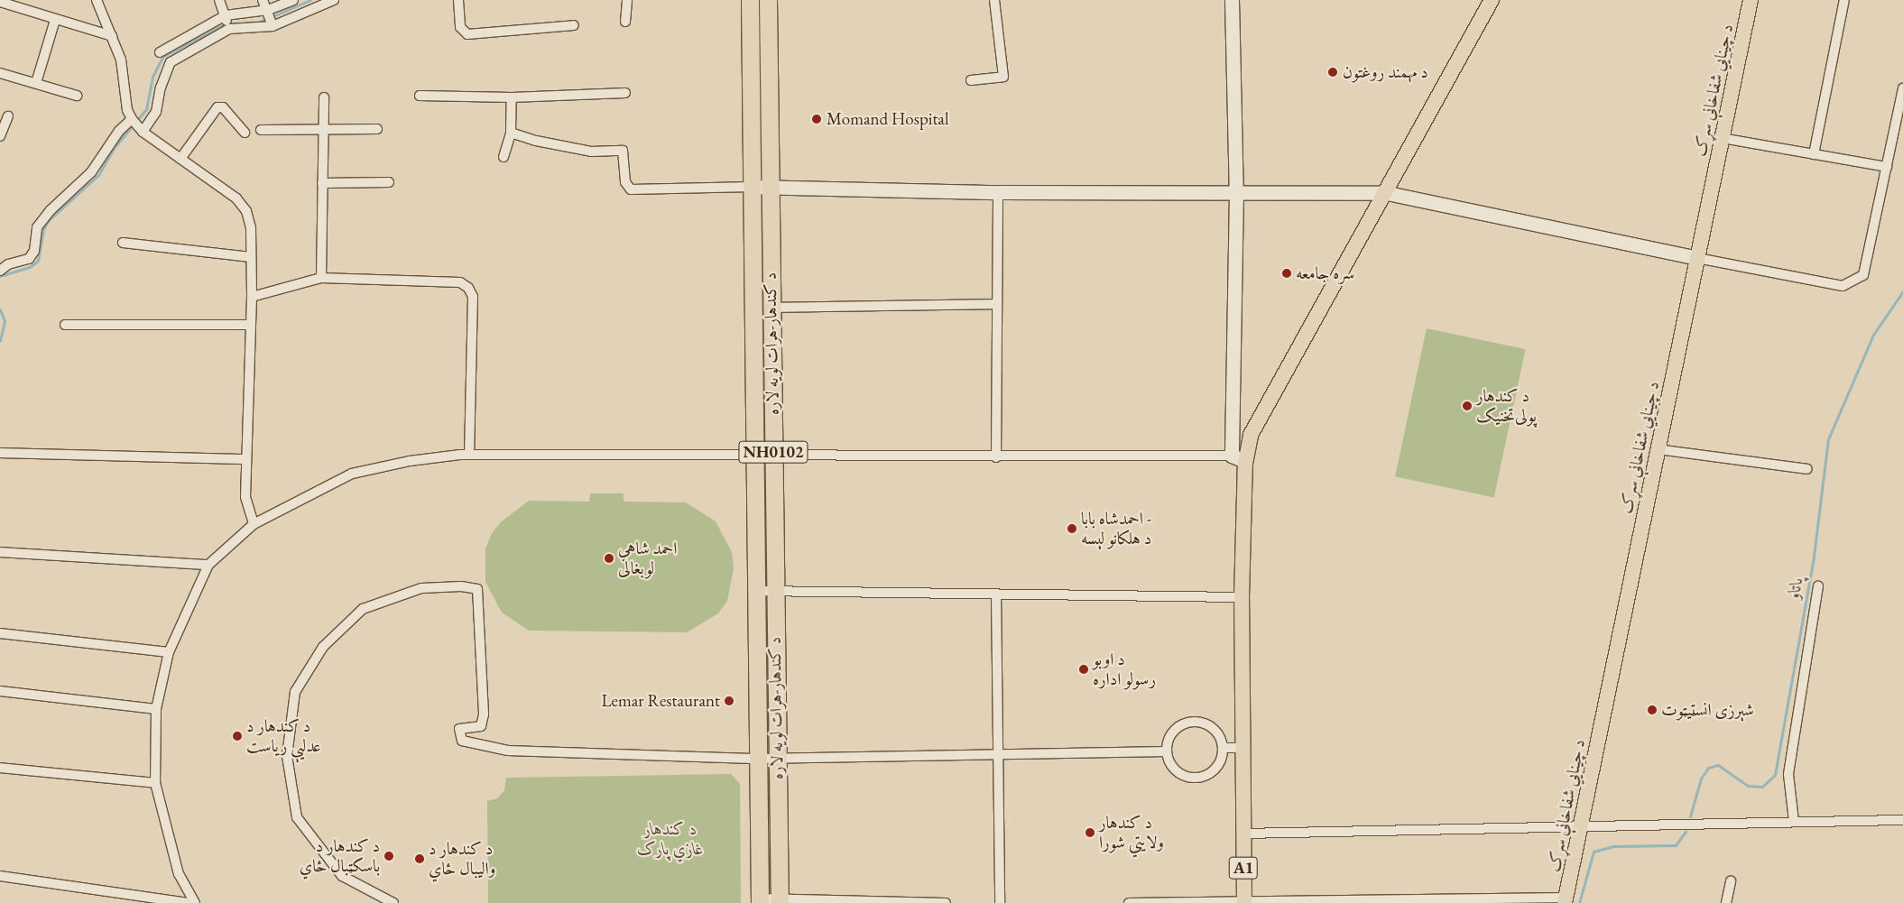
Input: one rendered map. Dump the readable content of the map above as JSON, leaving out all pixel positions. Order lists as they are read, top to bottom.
{
  "streets": {
    "highway": ["د کندهار-هرات لويه لاره", "NH0102"],
    "main road": ["د چينايي شفاخانې سړک", "A1"]
  },
  "water": ["پاتاو"],
  "parks": ["د کندهار غازي پارک"],
  "places": [
    "د مهمند روغتون",
    "Momand Hospital",
    "سره جامعه",
    "د کندهار پولی‌تخنیک",
    "احمدشاه بابا - د هلکانو لېسه",
    "احمد شاهي لوبغالی",
    "د اوبو رسولو اداره",
    "Lemar Restaurant",
    "شېرزی انسټيټوت",
    "د کندهار د عدلیې رياست",
    "د کندهار ولايتي شورا",
    "د کندهار د باسکټبال ځاي",
    "د کندهار د واليبال ځاي"
  ]
}
